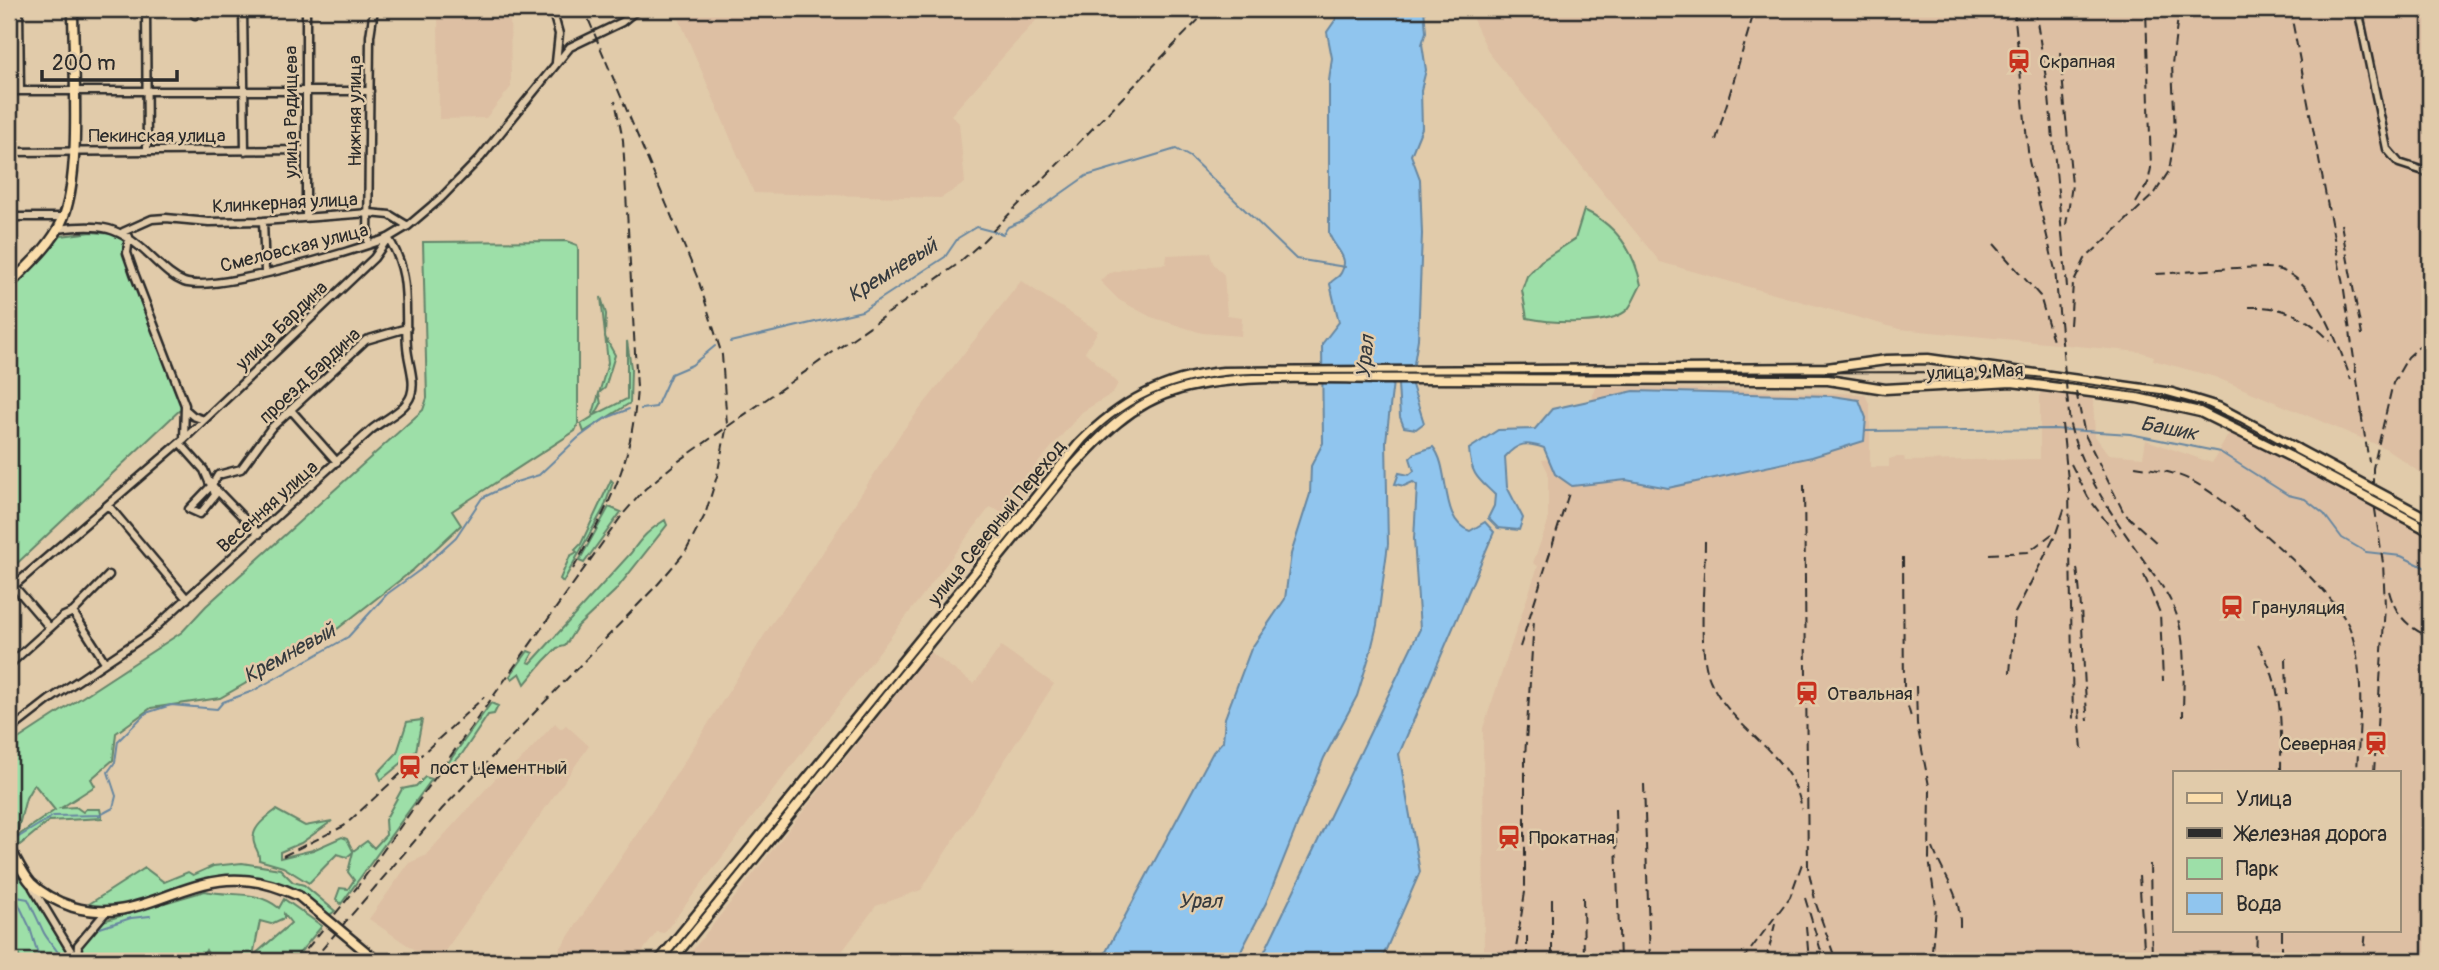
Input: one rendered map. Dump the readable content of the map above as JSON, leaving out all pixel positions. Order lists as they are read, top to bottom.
{
  "streets": {
    "main road": ["улица 9 Мая", "улица Северный Переход"],
    "street": [
      "Нижняя улица",
      "улица Радищева",
      "Пекинская улица",
      "Клинкерная улица",
      "Смеловская улица",
      "улица Бардина",
      "проезд Бардина",
      "Весенняя улица"
    ]
  },
  "crossings": [
    ["Нижняя улица", "Клинкерная улица"],
    ["Нижняя улица", "Смеловская улица"],
    ["улица Радищева", "Пекинская улица"],
    ["улица Радищева", "Клинкерная улица"],
    ["Клинкерная улица", "Смеловская улица"],
    ["Смеловская улица", "улица Бардина"],
    ["Смеловская улица", "Весенняя улица"],
    ["улица Бардина", "Весенняя улица"],
    ["улица 9 Мая", "улица Северный Переход"],
    ["проезд Бардина", "Весенняя улица"]
  ],
  "water": ["Кремневый", "Урал", "Башик"],
  "places": {
    "station": [
      "Скрапная",
      "Грануляция",
      "Отвальная",
      "Северная",
      "пост Цементный",
      "Прокатная"
    ]
  },
  "legend": [
    "Улица",
    "Железная дорога",
    "Парк",
    "Вода"
  ],
  "scale_bar": "200 m"
}
